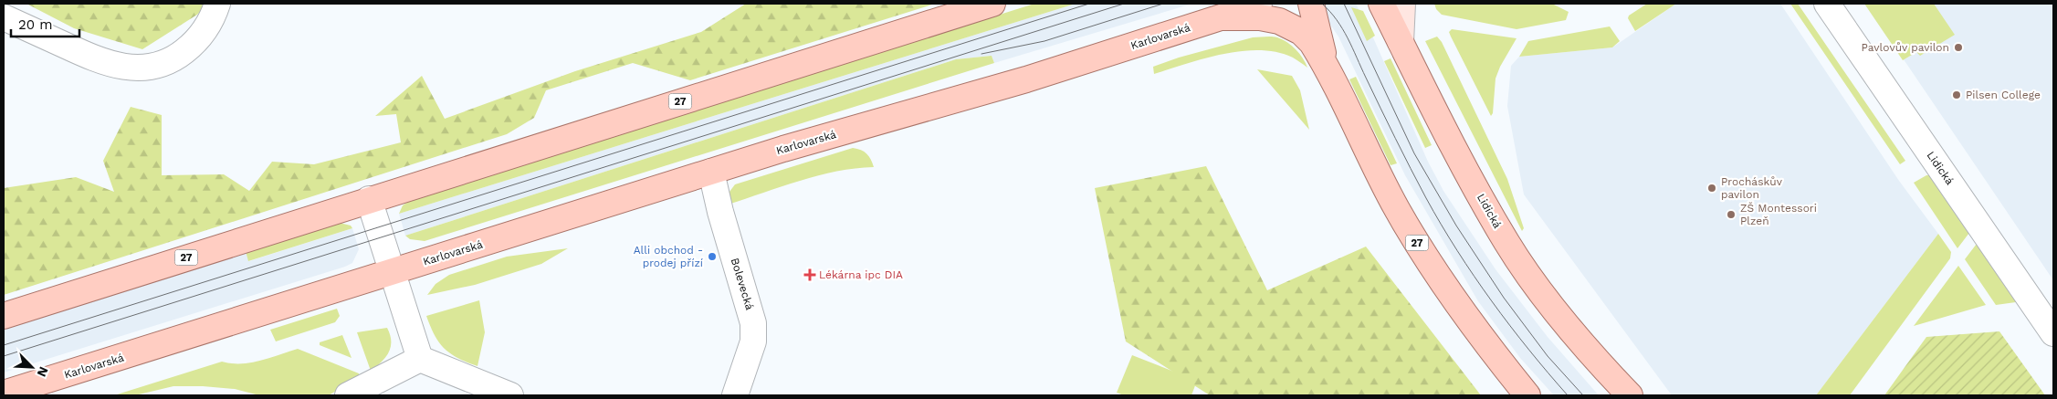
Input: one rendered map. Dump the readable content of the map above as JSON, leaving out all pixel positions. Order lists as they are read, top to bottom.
{
  "streets": {
    "main road": ["Karlovarská", "27", "Lidická"],
    "street": ["Bolevecká"]
  },
  "crossings": [
    ["Karlovarská", "27"],
    ["Karlovarská", "Bolevecká"]
  ],
  "places": {
    "other": [
      "Pavlovův pavilon",
      "Pilsen College",
      "Procháskův pavilon",
      "ZŠ Montessori Plzeň",
      "Alli obchod - prodej přízí"
    ],
    "health": ["Lékárna ipc DIA"]
  },
  "scale_bar": "20 m",
  "north": "bottom right"
}
